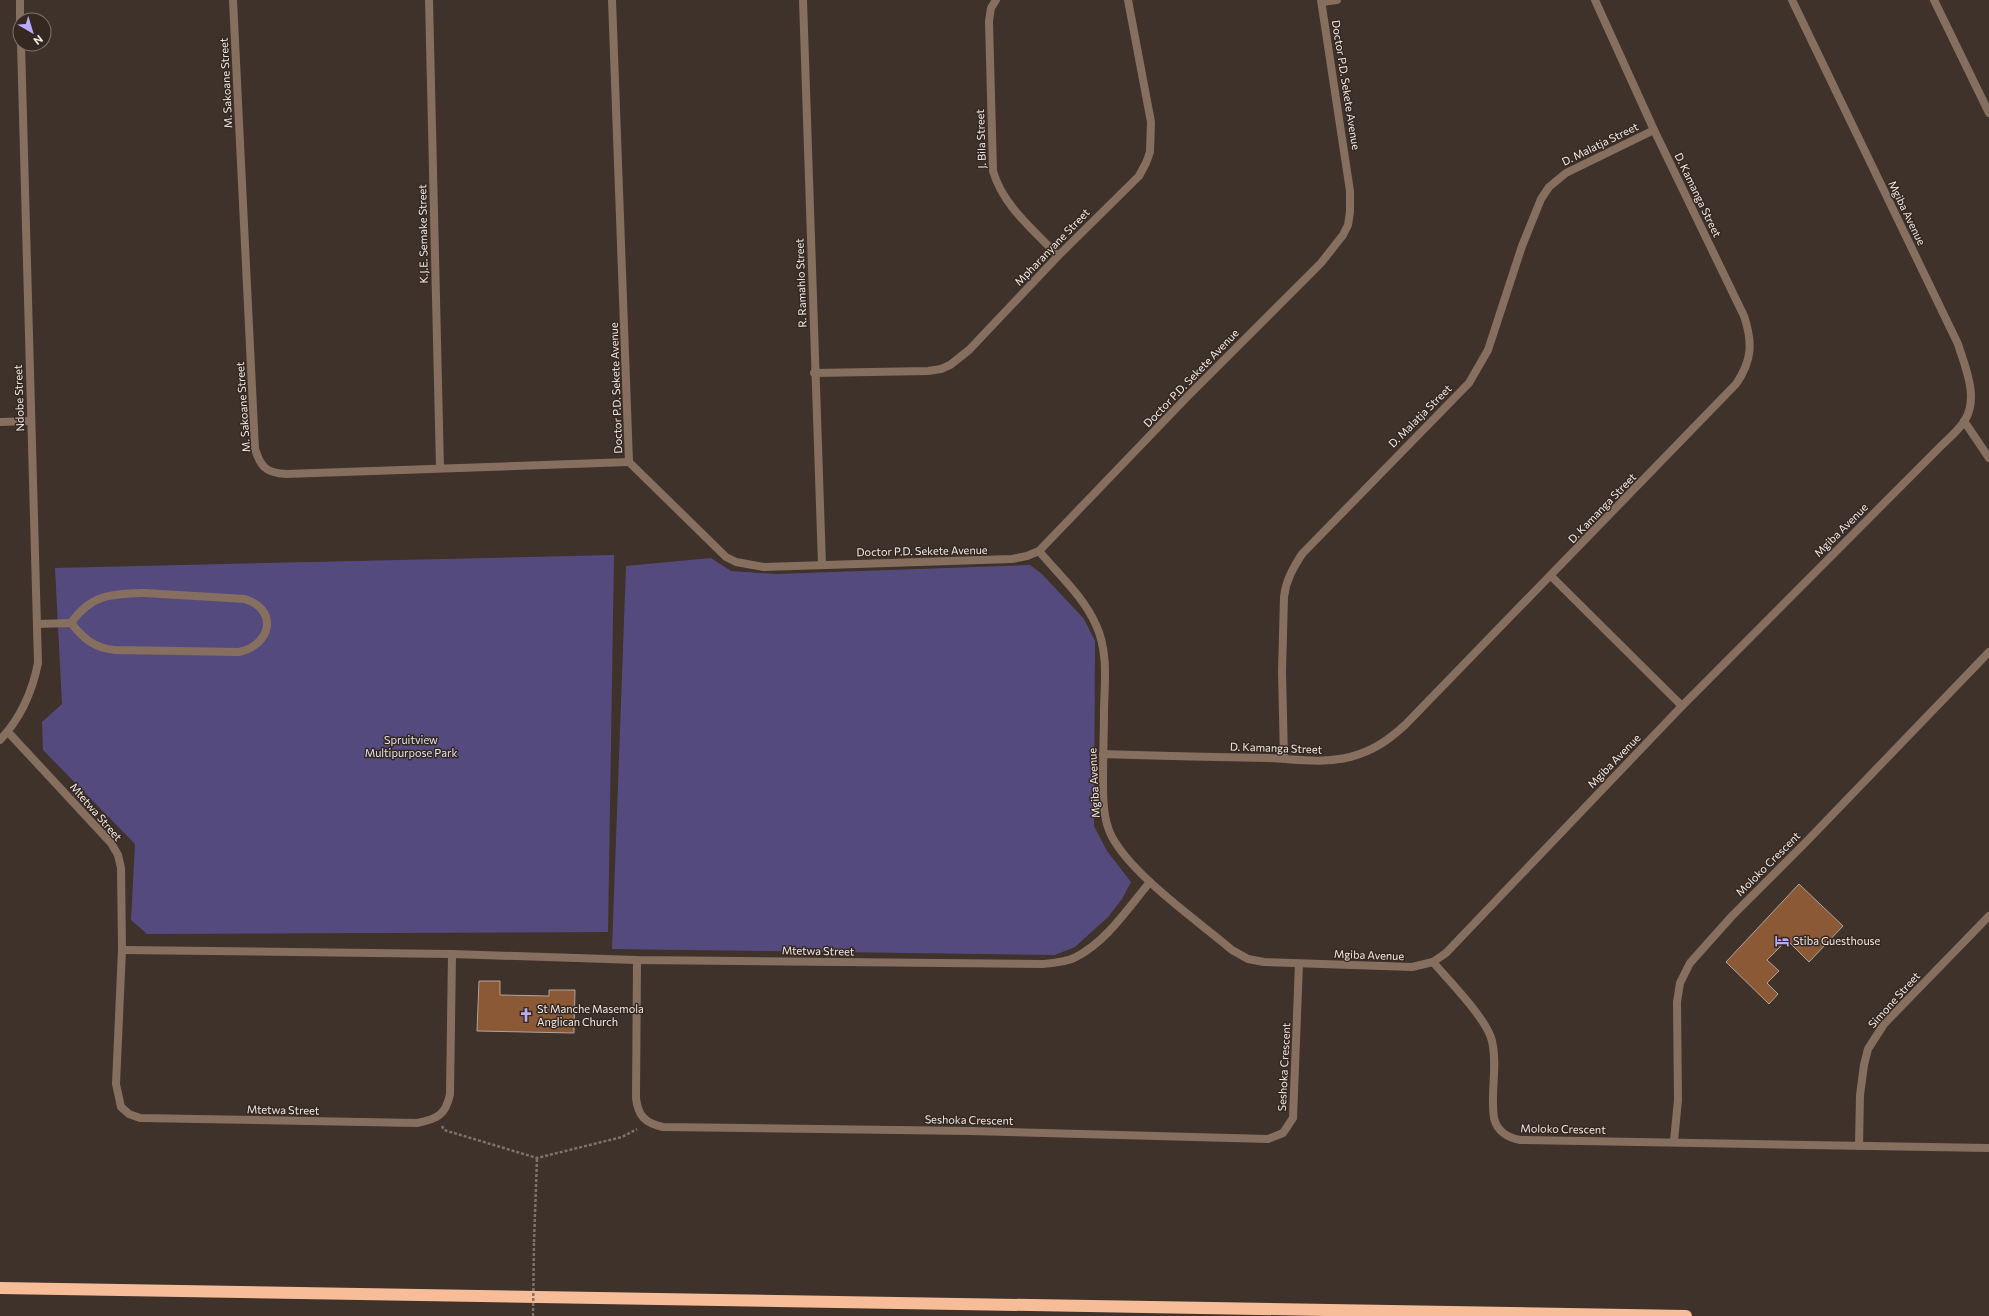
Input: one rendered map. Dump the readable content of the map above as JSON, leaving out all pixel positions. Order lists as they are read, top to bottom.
{
  "streets": {
    "street": [
      "M. Sakoane Street",
      "Doctor P.D. Sekete Avenue",
      "J. Bila Street",
      "D. Malatja Street",
      "D. Kamanga Street",
      "Mgiba Avenue",
      "K.J.E. Semake Street",
      "Mpharanyane Street",
      "R. Ramahlo Street",
      "Ndobe Street",
      "Mtetwa Street",
      "Moloko Crescent",
      "Simone Street",
      "Seshoka Crescent"
    ]
  },
  "crossings": [
    ["M. Sakoane Street", "Doctor P.D. Sekete Avenue"],
    ["M. Sakoane Street", "K.J.E. Semake Street"],
    ["Doctor P.D. Sekete Avenue", "Mgiba Avenue"],
    ["Doctor P.D. Sekete Avenue", "R. Ramahlo Street"],
    ["J. Bila Street", "Mpharanyane Street"],
    ["D. Malatja Street", "D. Kamanga Street"],
    ["D. Kamanga Street", "Mgiba Avenue"],
    ["Mgiba Avenue", "Mtetwa Street"],
    ["Mgiba Avenue", "Moloko Crescent"],
    ["Mgiba Avenue", "Seshoka Crescent"],
    ["Mpharanyane Street", "R. Ramahlo Street"],
    ["Ndobe Street", "Mtetwa Street"],
    ["Moloko Crescent", "Simone Street"]
  ],
  "parks": ["Spruitview Multipurpose Park"],
  "places": {
    "hotel": ["Stiba Guesthouse"],
    "church": ["St Manche Masemola Anglican Church"]
  },
  "north": "bottom right"
}
